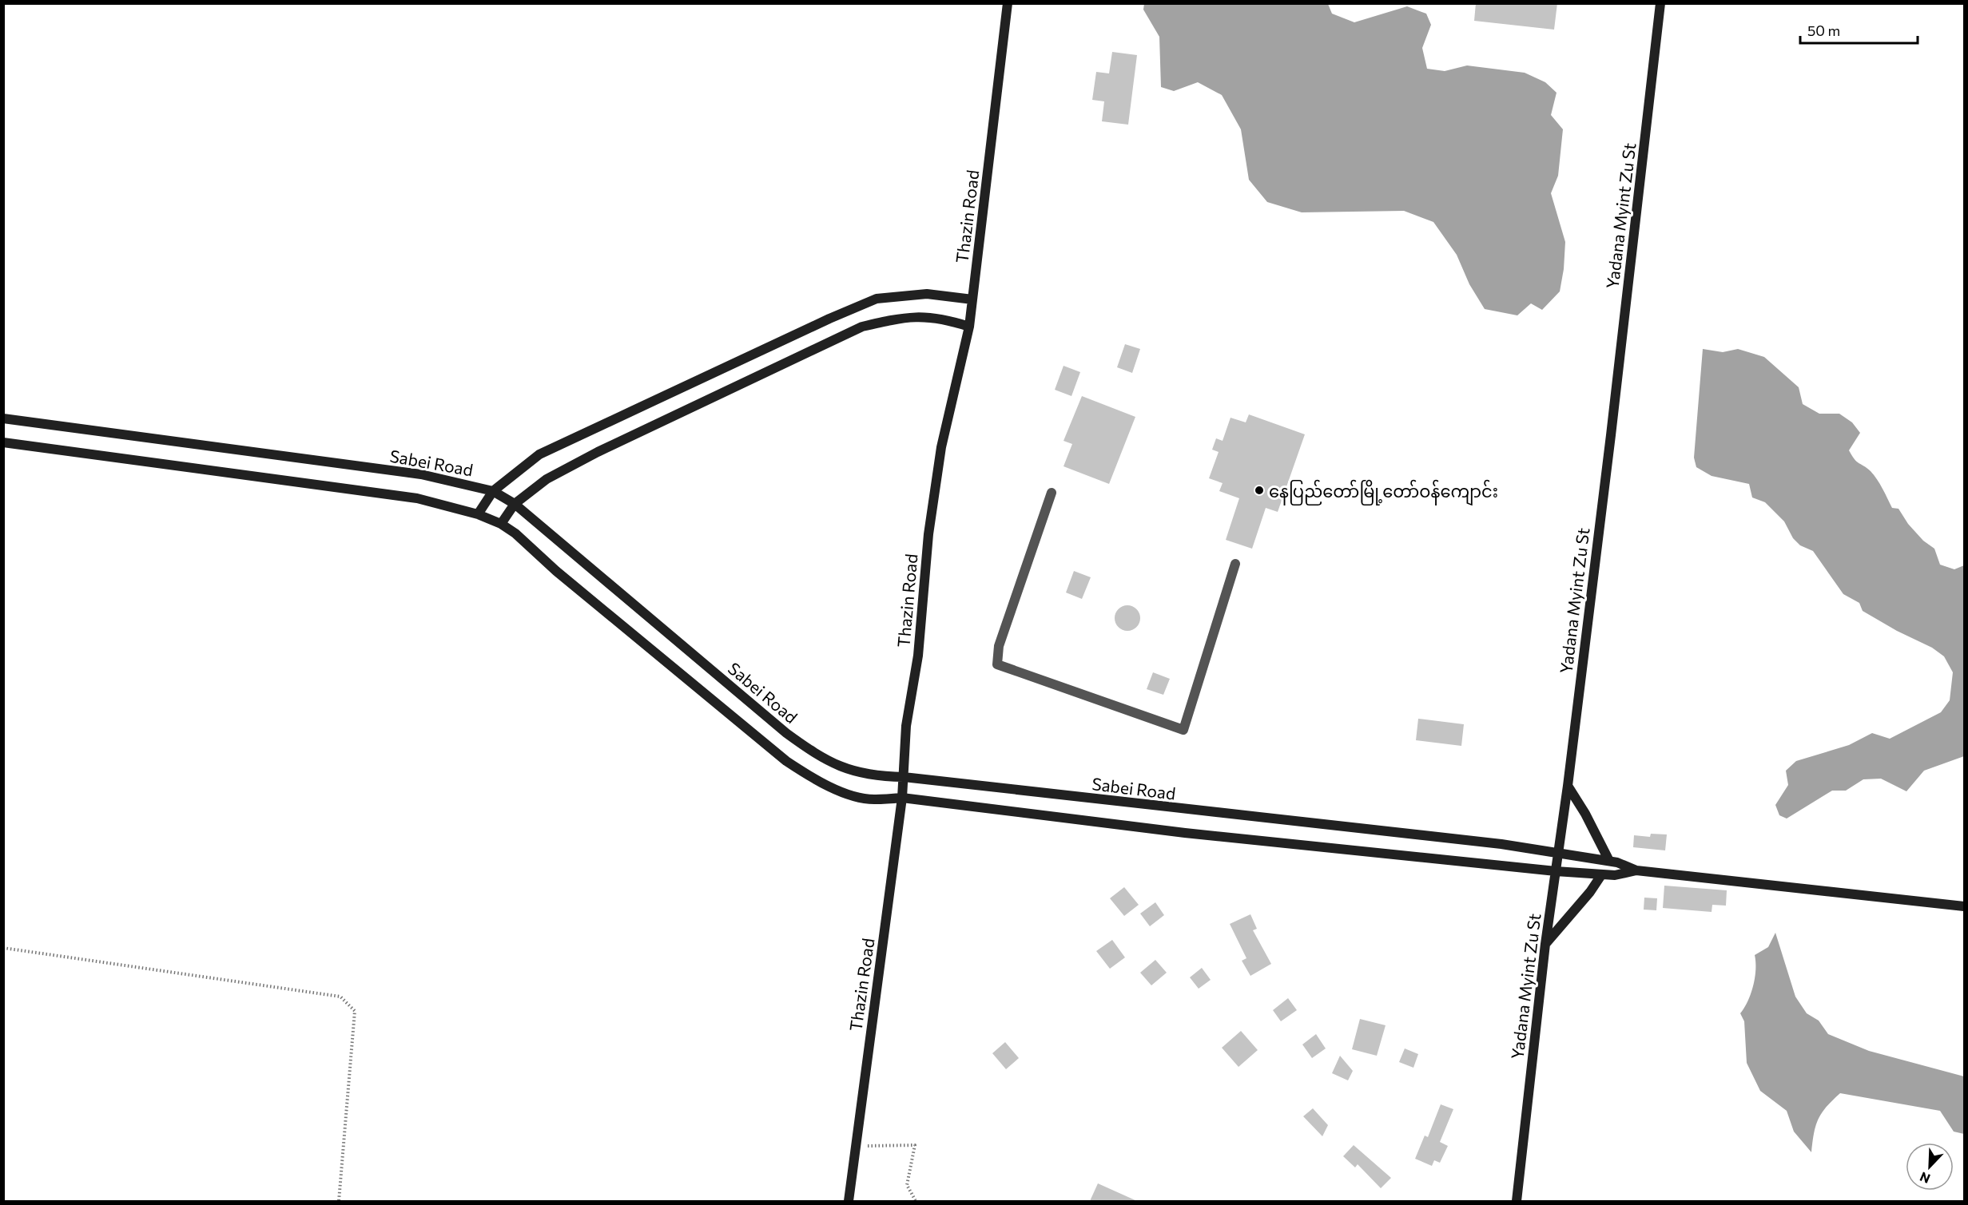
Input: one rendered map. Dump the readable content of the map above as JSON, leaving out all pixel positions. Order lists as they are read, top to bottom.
{
  "streets": {
    "street": ["Yadana Myint Zu St", "Thazin Road", "Sabei Road"]
  },
  "crossings": [
    ["Yadana Myint Zu St", "Sabei Road"],
    ["Thazin Road", "Sabei Road"]
  ],
  "places": ["နေပြည်တော်မြို့တော်ဝန်ကျောင်း"],
  "scale_bar": "50 m",
  "north": "bottom left"
}
